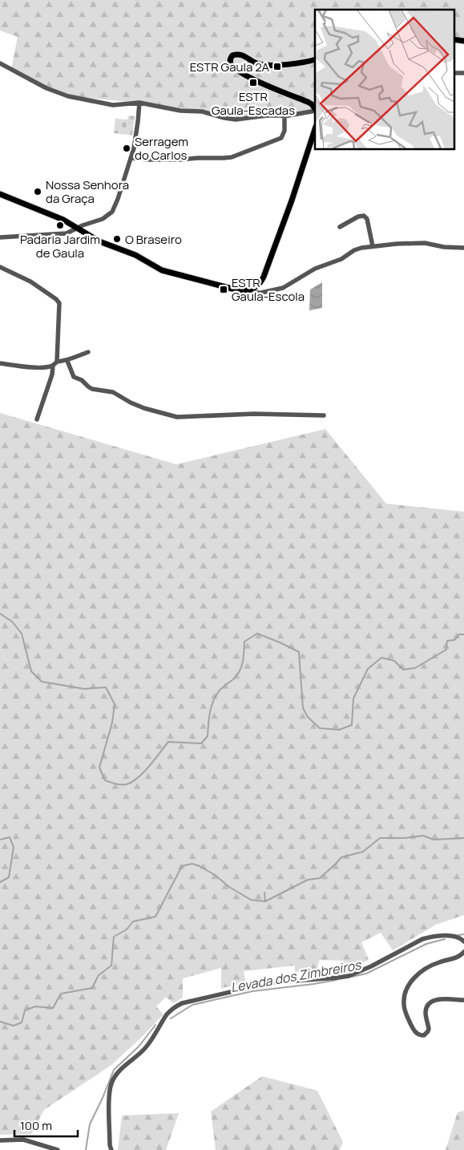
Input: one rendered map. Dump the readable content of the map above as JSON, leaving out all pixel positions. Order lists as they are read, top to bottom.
{
  "water": ["Levada dos Zimbreiros"],
  "places": {
    "transit": ["ESTR Gaula 2A", "ESTR Gaula-Escadas", "ESTR Gaula-Escola"],
    "other": [
      "Serragem do Carlos",
      "Nossa Senhora da Graça",
      "Padaria Jardim de Gaula",
      "O Braseiro"
    ]
  },
  "scale_bar": "100 m"
}
